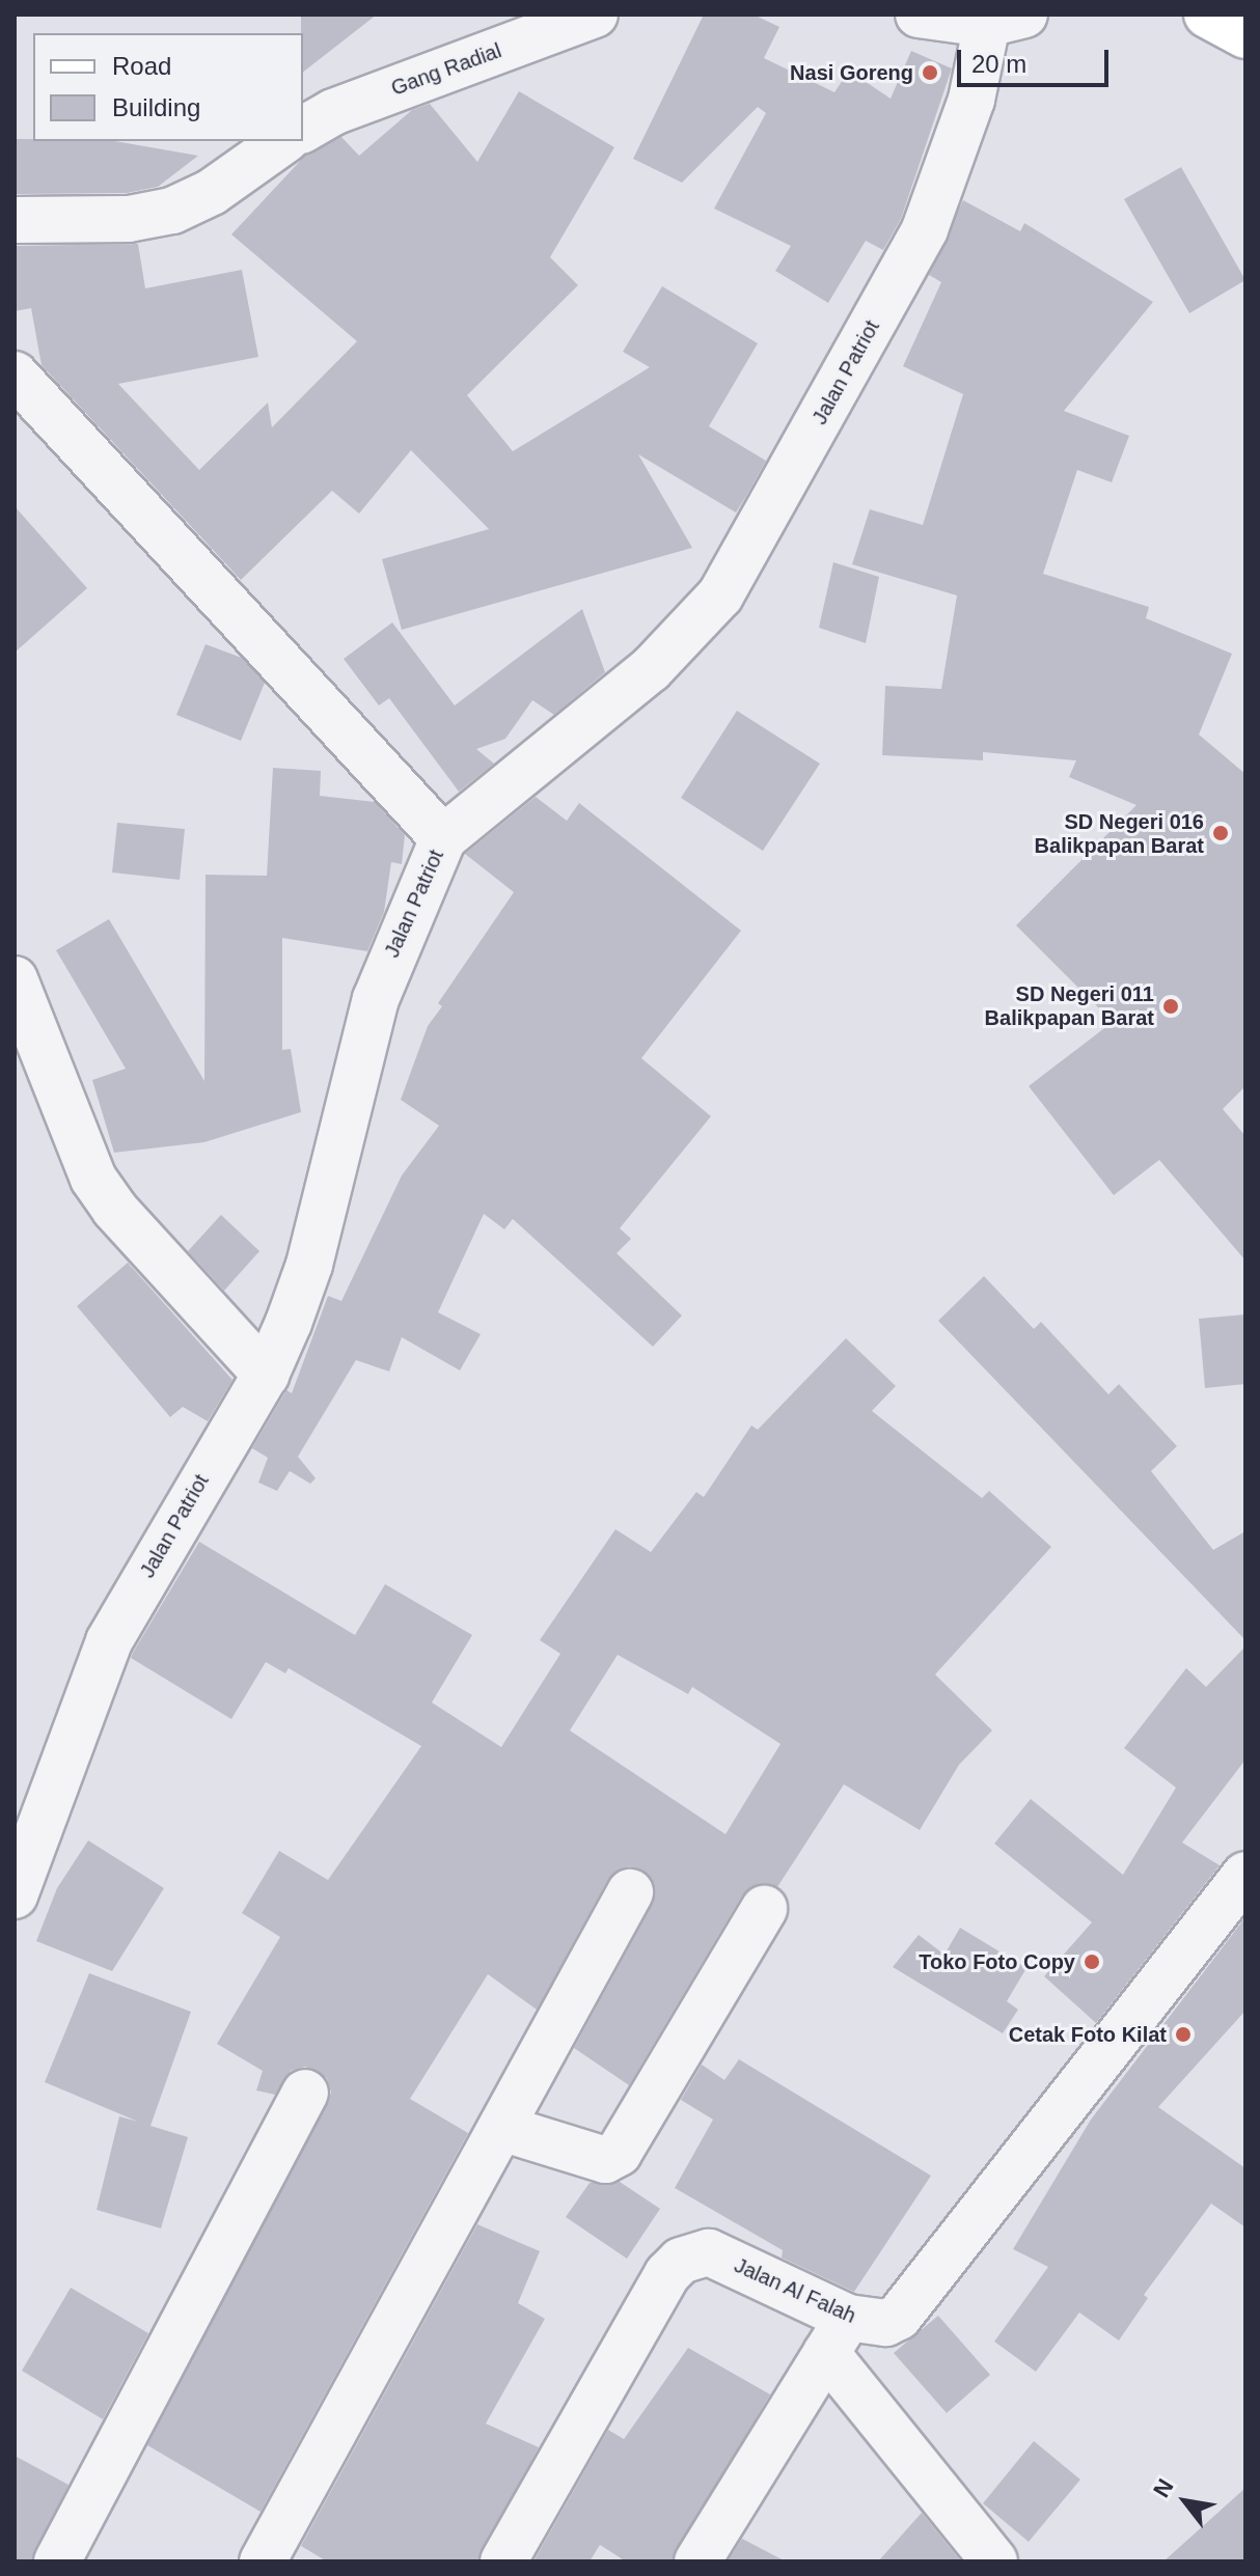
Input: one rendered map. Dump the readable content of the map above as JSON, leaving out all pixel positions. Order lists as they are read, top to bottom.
{
  "streets": {
    "street": ["Gang Radial", "Jalan Patriot", "Jalan Al Falah"]
  },
  "places": [
    "Nasi Goreng",
    "SD Negeri 016 Balikpapan Barat",
    "SD Negeri 011 Balikpapan Barat",
    "Toko Foto Copy",
    "Cetak Foto Kilat"
  ],
  "legend": ["Road", "Building"],
  "scale_bar": "20 m",
  "north": "top left"
}
